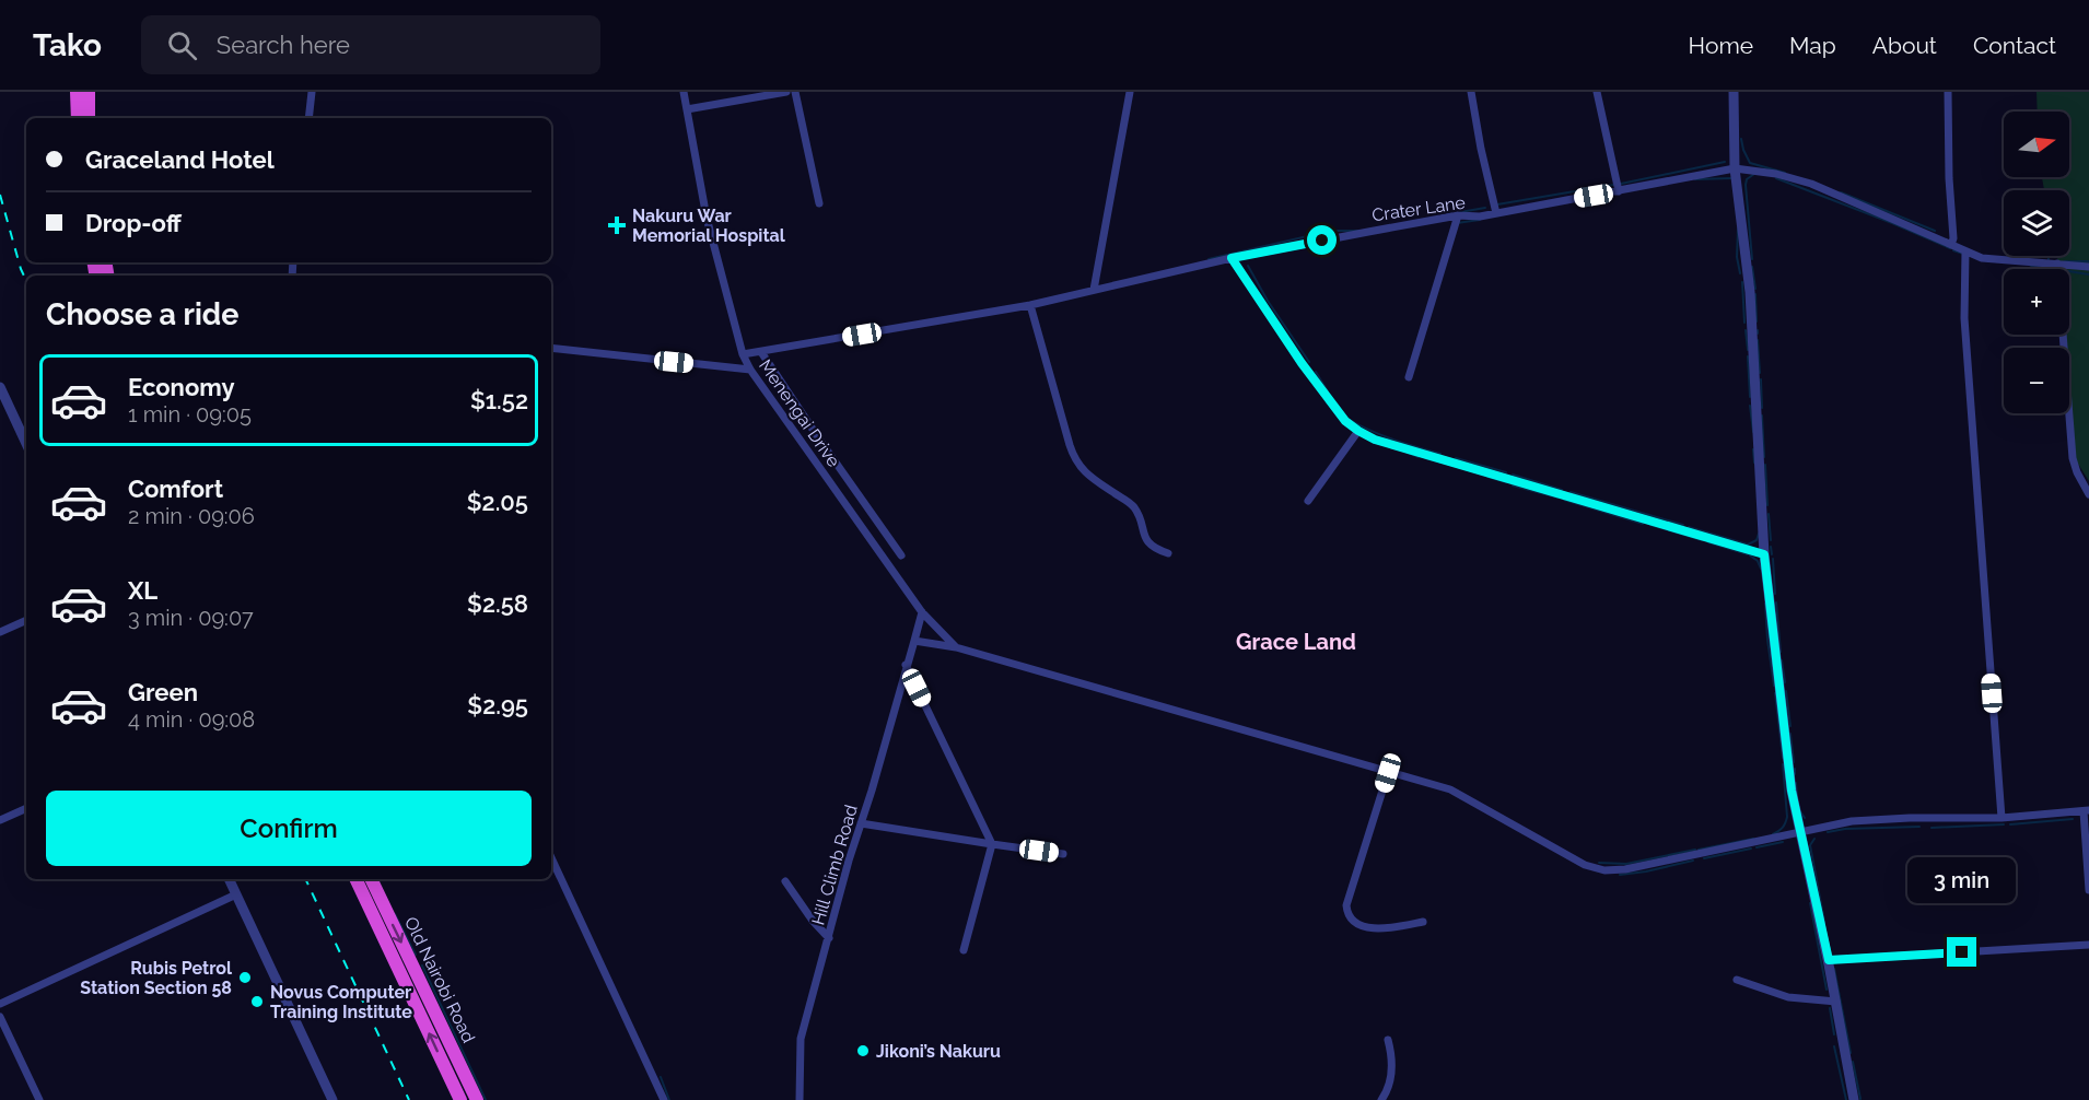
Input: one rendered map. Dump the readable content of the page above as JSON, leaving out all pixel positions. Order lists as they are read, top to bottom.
{
  "streets": {
    "highway": ["Old Nairobi Road"],
    "street": ["Crater Lane", "Menengai Drive", "Hill Climb Road"]
  },
  "crossings": [
    ["Crater Lane", "Menengai Drive"],
    ["Menengai Drive", "Hill Climb Road"]
  ],
  "districts": ["Grace Land"],
  "places": {
    "health": ["Nakuru War Memorial Hospital"],
    "other": ["Rubis Petrol Station Section 58", "Novus Computer Training Institute", "Jikoni’s Nakuru"]
  },
  "north": "right",
  "page": {
    "header": "Tako",
    "search": "Search here",
    "nav": [
      "Home",
      "Map",
      "About",
      "Contact"
    ],
    "map_buttons": ["+", "−"],
    "banner": ["Graceland Hotel", "Drop-off"],
    "heading": "Choose a ride",
    "list": [
      {
        "name": "Economy",
        "note": "1 min · 09:05",
        "value": "$1.52"
      },
      {
        "name": "Comfort",
        "note": "2 min · 09:06",
        "value": "$2.05"
      },
      {
        "name": "XL",
        "note": "3 min · 09:07",
        "value": "$2.58"
      },
      {
        "name": "Green",
        "note": "4 min · 09:08",
        "value": "$2.95"
      }
    ],
    "buttons": "Confirm",
    "bubble": "3 min"
  }
}
